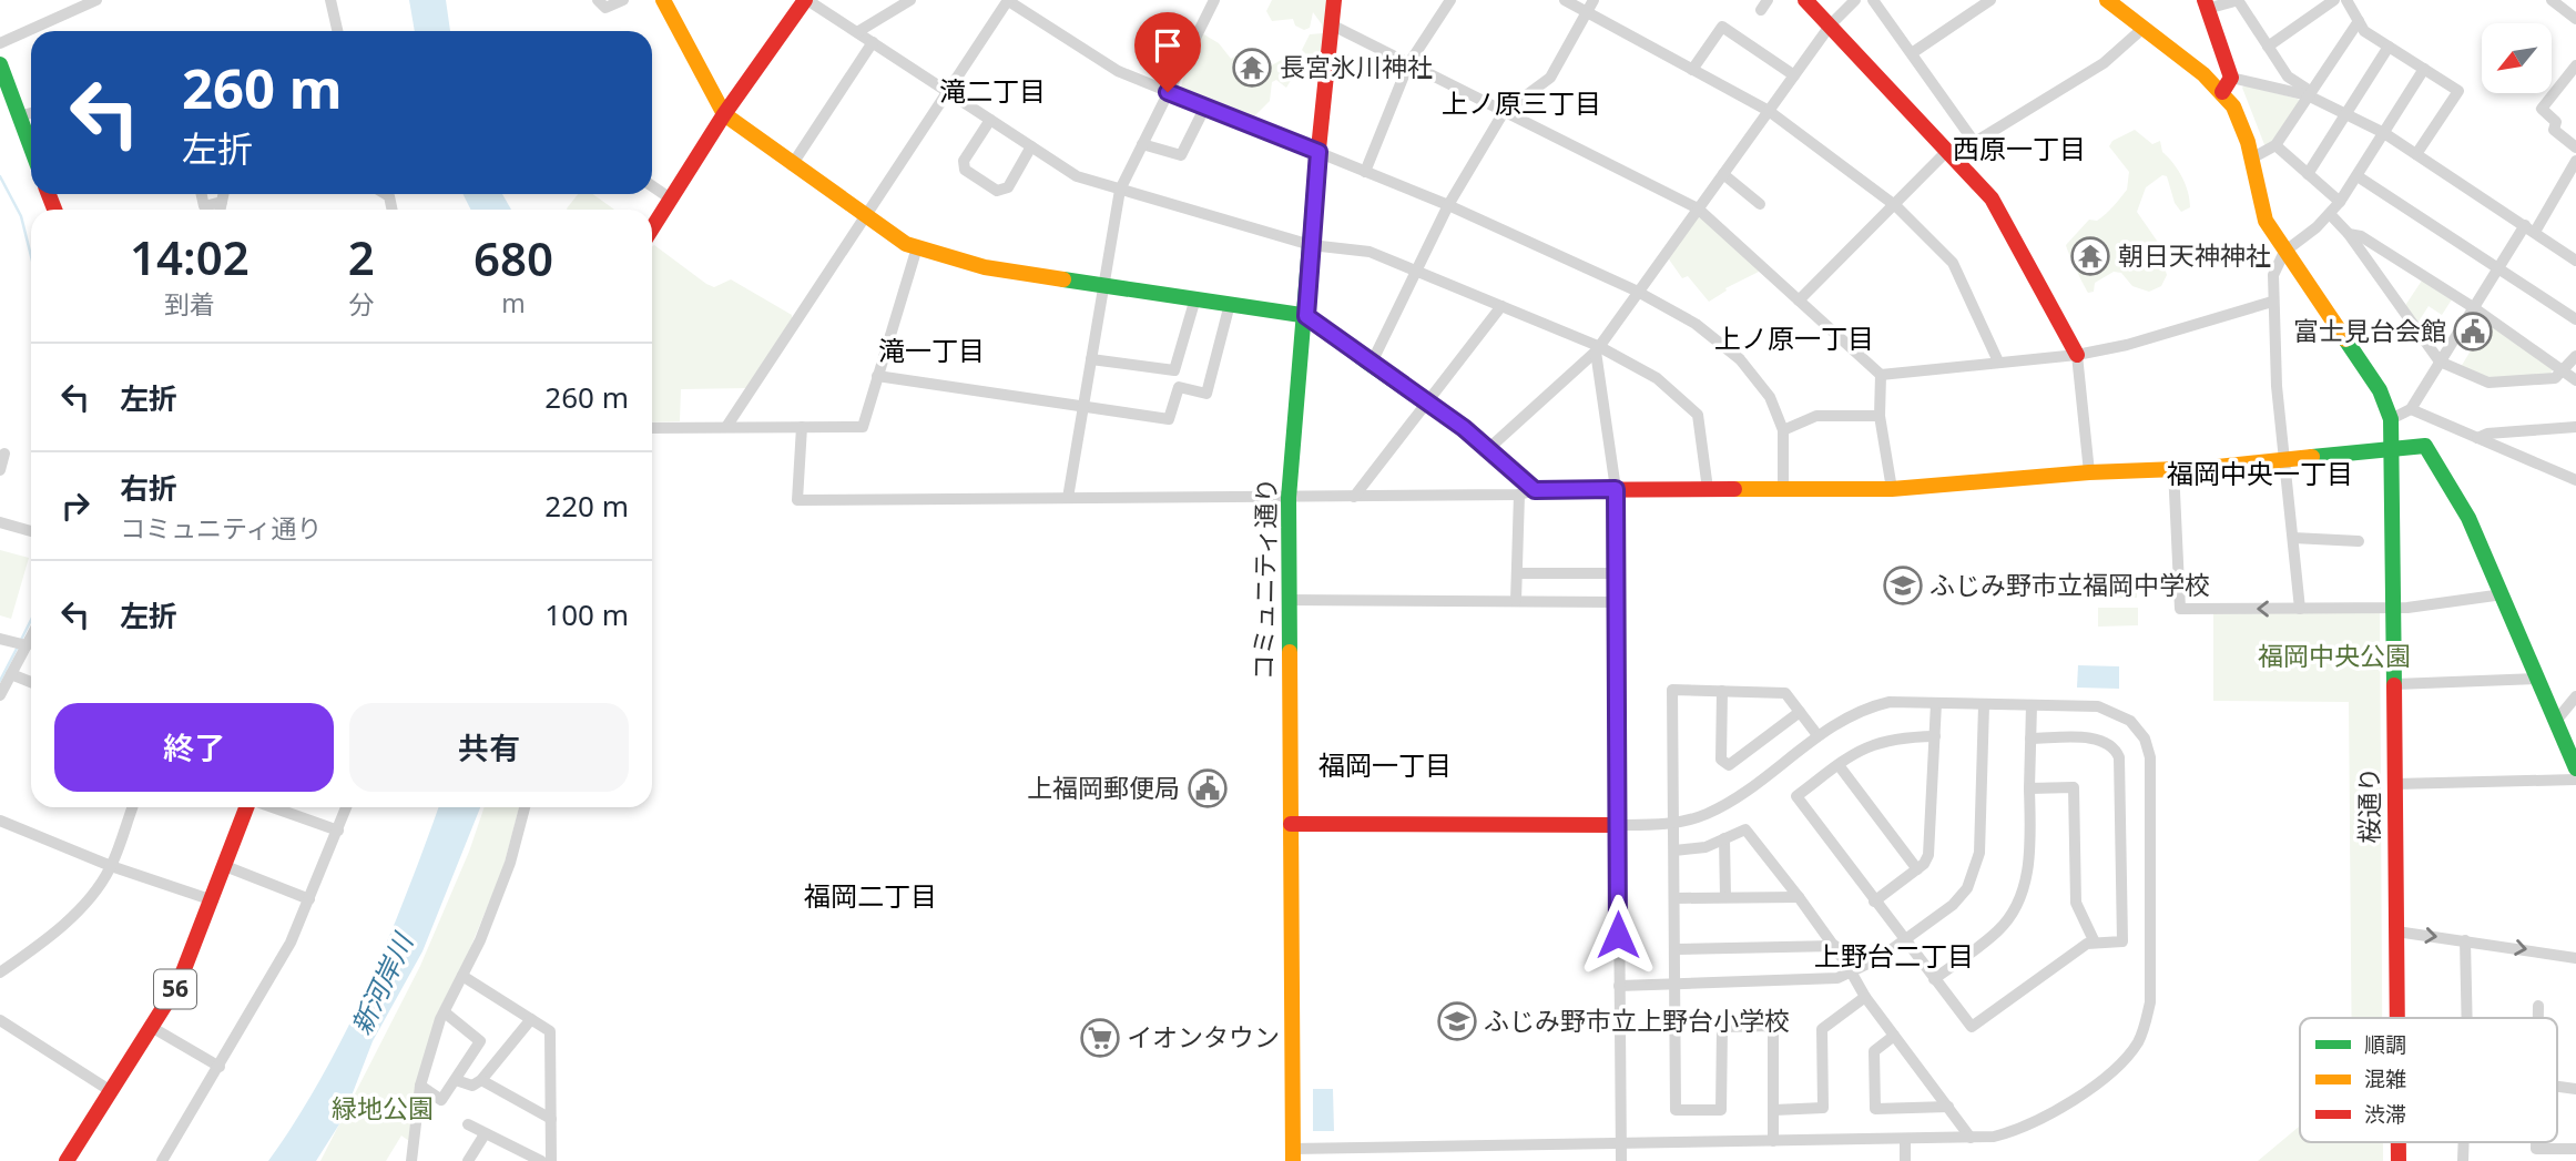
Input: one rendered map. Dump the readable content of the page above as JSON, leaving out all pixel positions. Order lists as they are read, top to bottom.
{
  "streets": {
    "street": ["コミュニティ通り", "桜通り", "56"]
  },
  "districts": [
    "滝二丁目",
    "上ノ原三丁目",
    "西原一丁目",
    "上ノ原一丁目",
    "滝一丁目",
    "福岡中央一丁目",
    "福岡一丁目",
    "福岡二丁目",
    "上野台二丁目"
  ],
  "water": ["新河岸川"],
  "parks": ["福岡中央公園", "緑地公園"],
  "places": {
    "temple": ["長宮氷川神社", "朝日天神神社"],
    "public building": ["富士見台会館", "上福岡郵便局"],
    "school or university": ["ふじみ野市立福岡中学校", "ふじみ野市立上野台小学校"],
    "supermarket": ["イオンタウン"]
  },
  "legend": ["順調", "混雑", "渋滞"],
  "north": "bottom left",
  "page": {
    "turn": ["260 m", "左折"],
    "eta": [
      "14:02",
      "到着",
      "2",
      "分",
      "680",
      "m"
    ],
    "list": [
      {
        "name": "左折",
        "value": "260 m"
      },
      {
        "name": "右折",
        "note": "コミュニティ通り",
        "value": "220 m"
      },
      {
        "name": "左折",
        "value": "100 m"
      }
    ],
    "buttons": ["終了", "共有"]
  }
}
